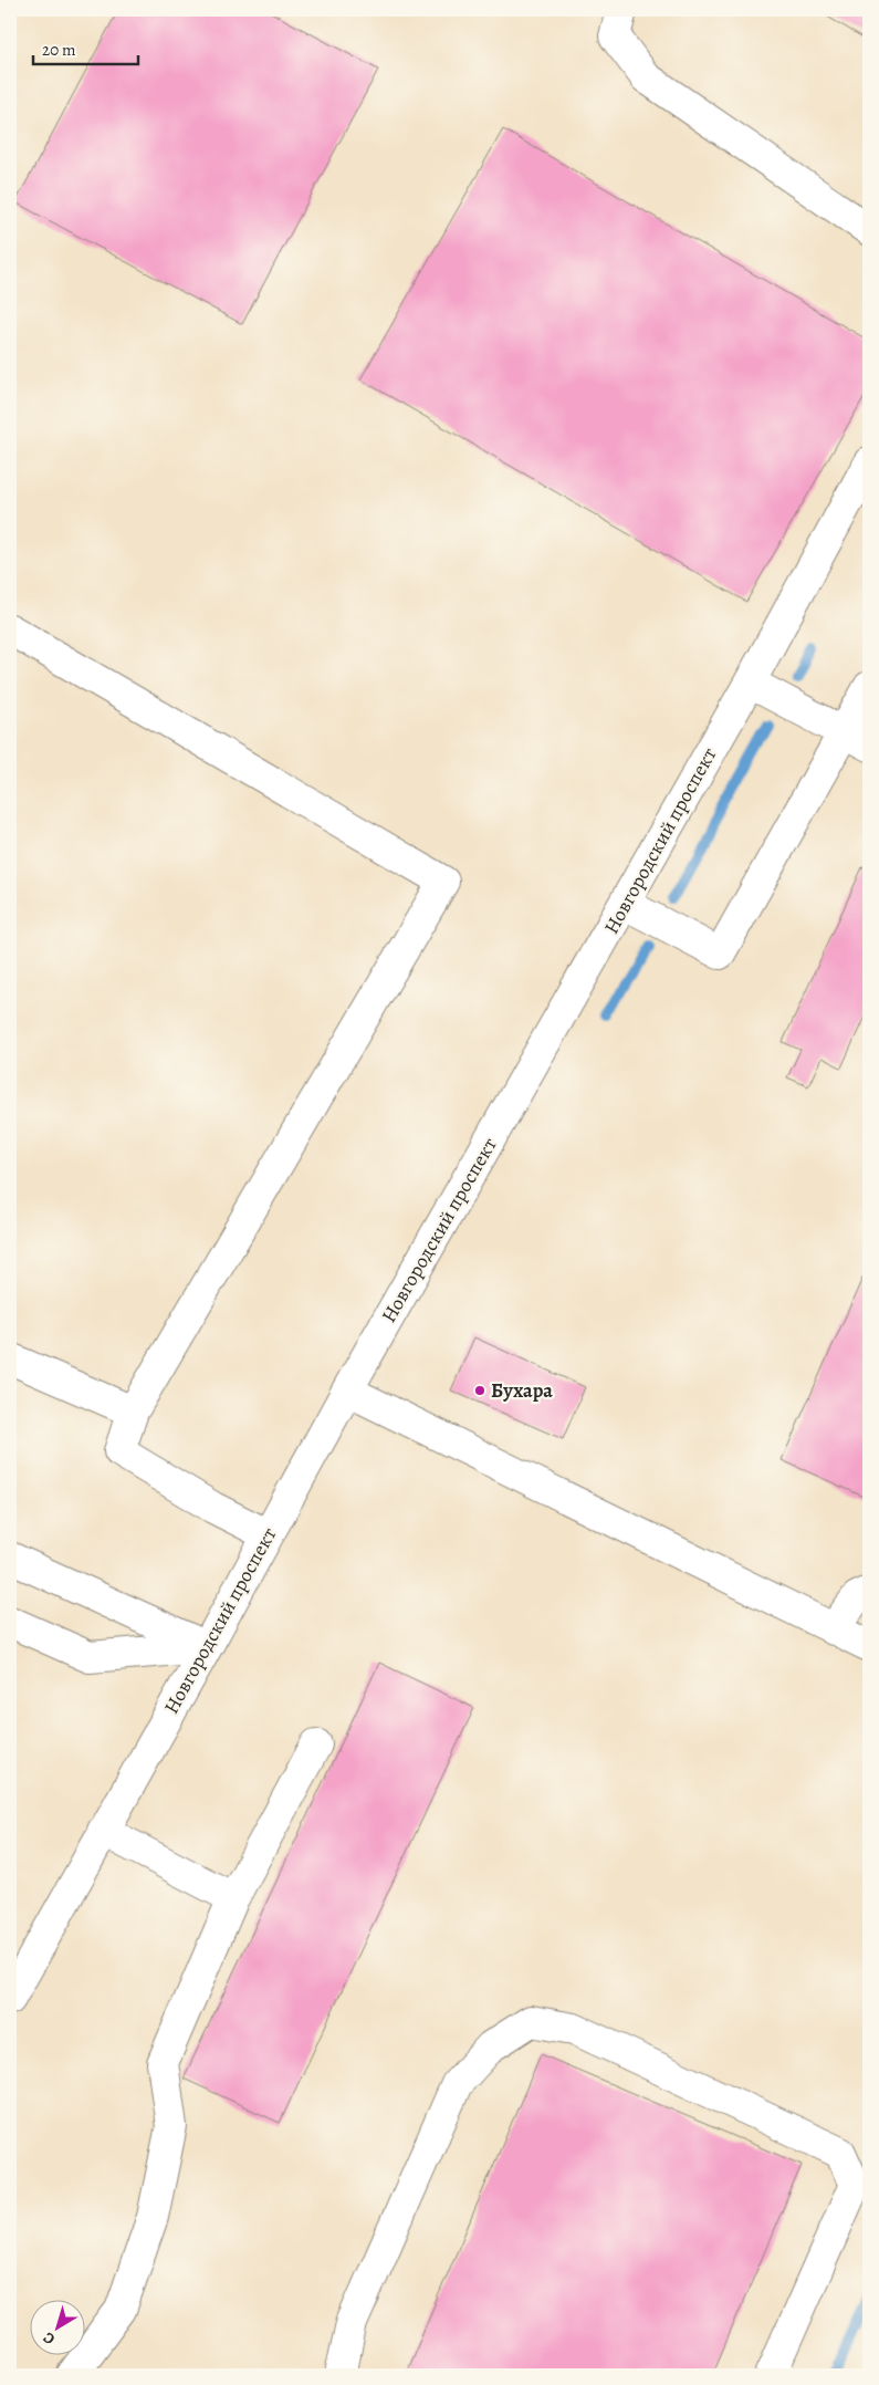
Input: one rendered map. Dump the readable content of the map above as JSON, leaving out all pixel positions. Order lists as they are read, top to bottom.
{
  "streets": {
    "street": ["Новгородский проспект"]
  },
  "places": ["Бухара"],
  "scale_bar": "20 m",
  "north": "bottom left"
}
